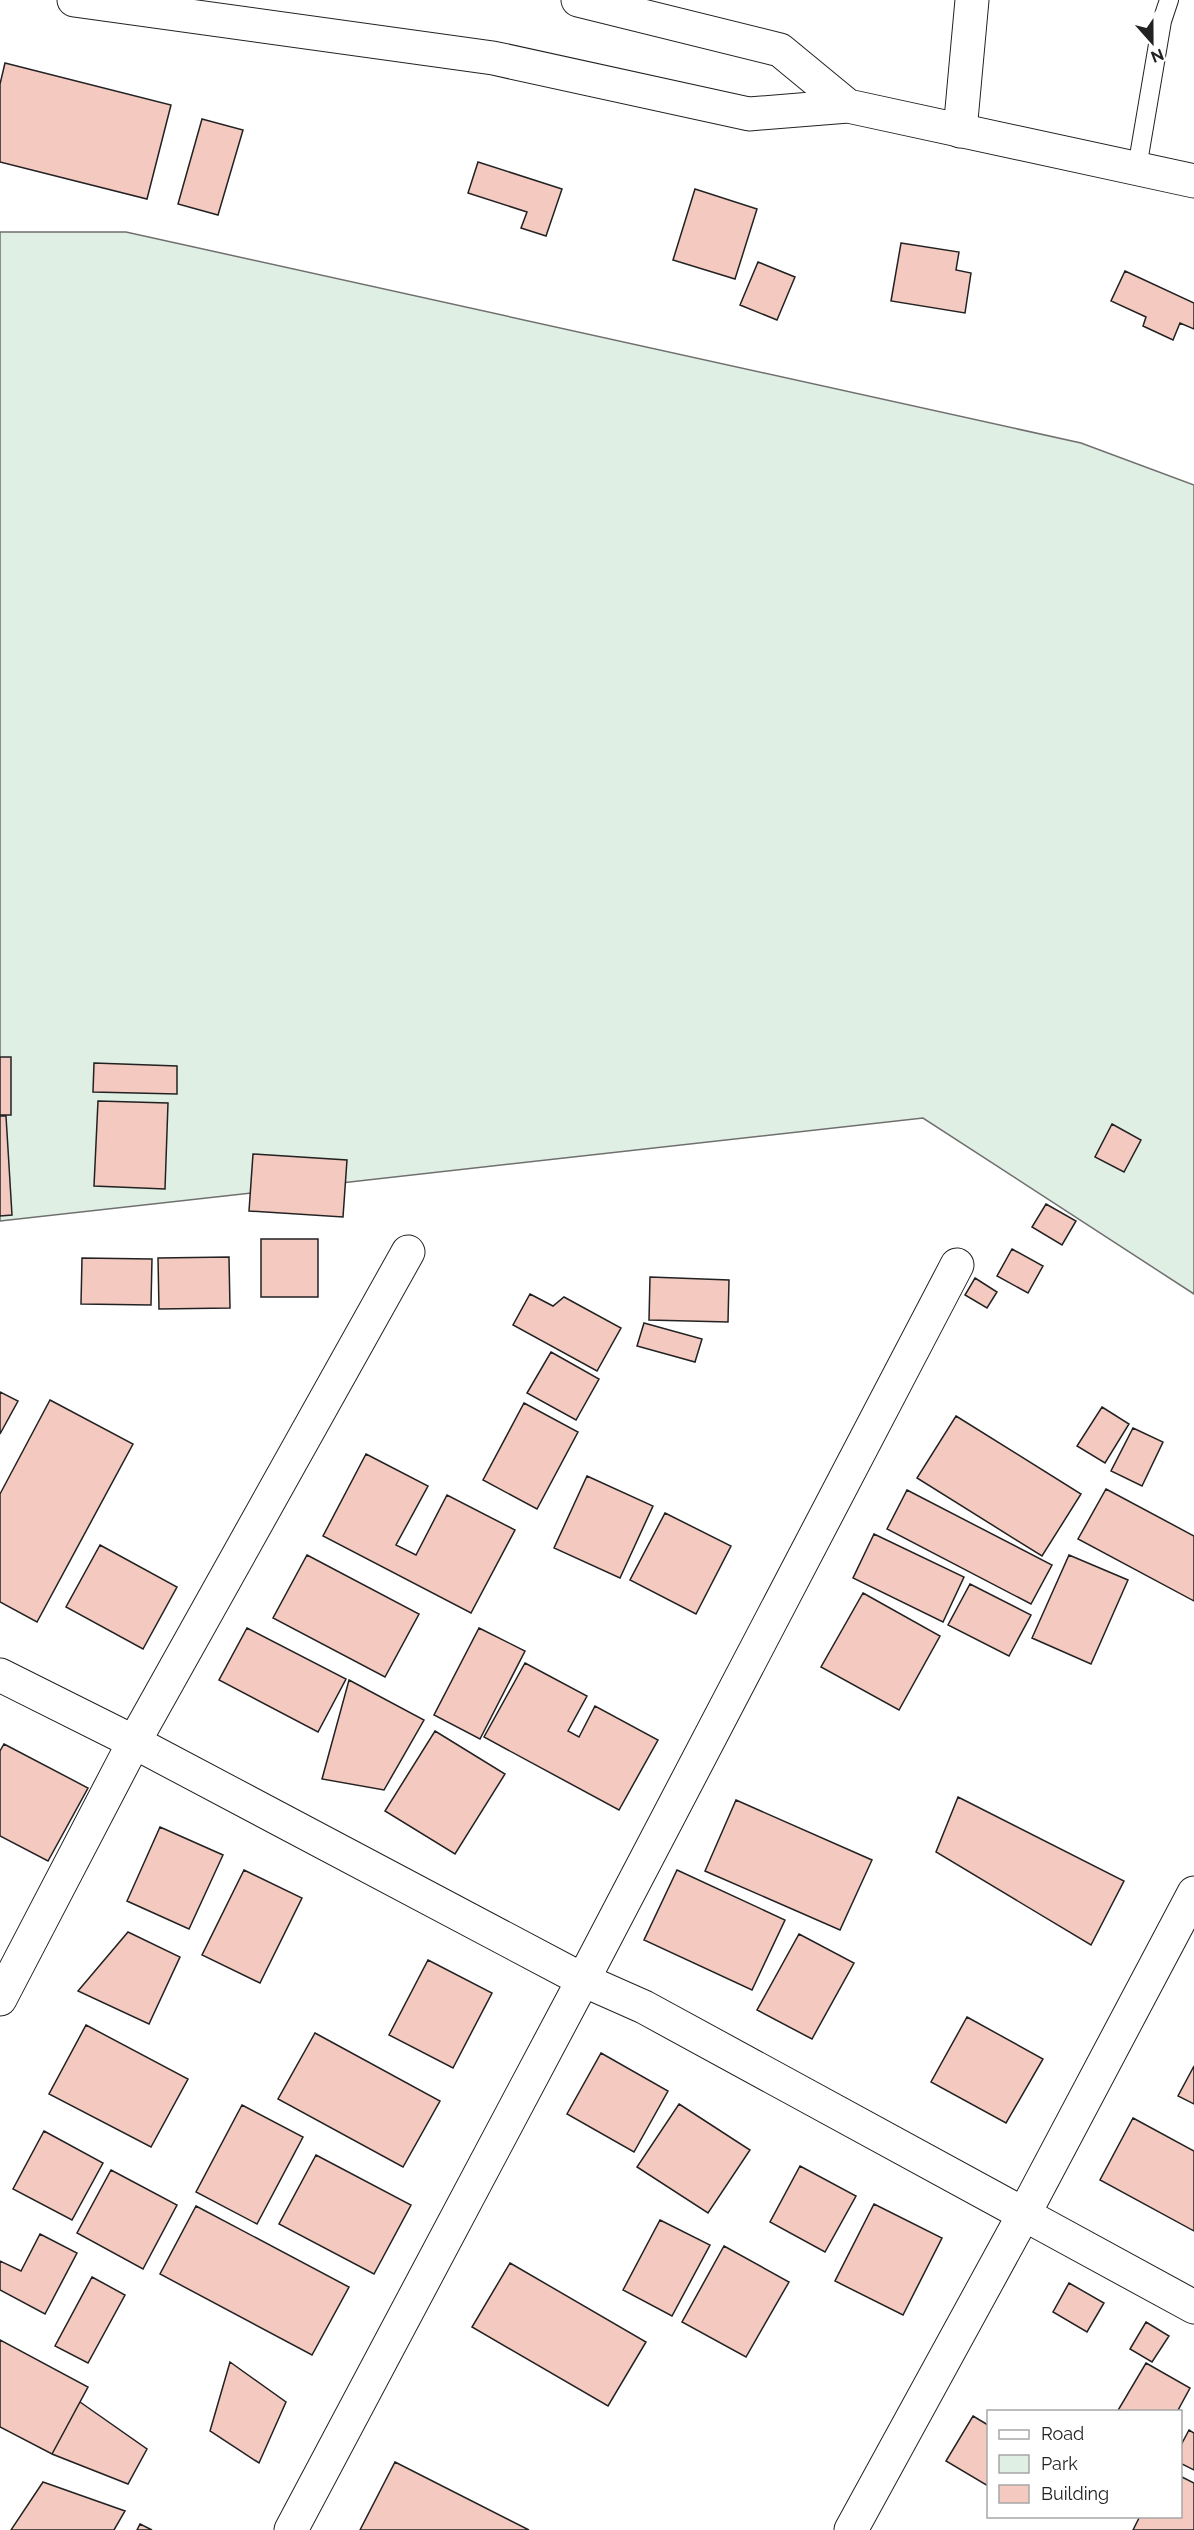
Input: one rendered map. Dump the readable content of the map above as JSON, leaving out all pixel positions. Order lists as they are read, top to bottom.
{
  "legend": ["Road", "Park", "Building"],
  "north": "bottom"
}
